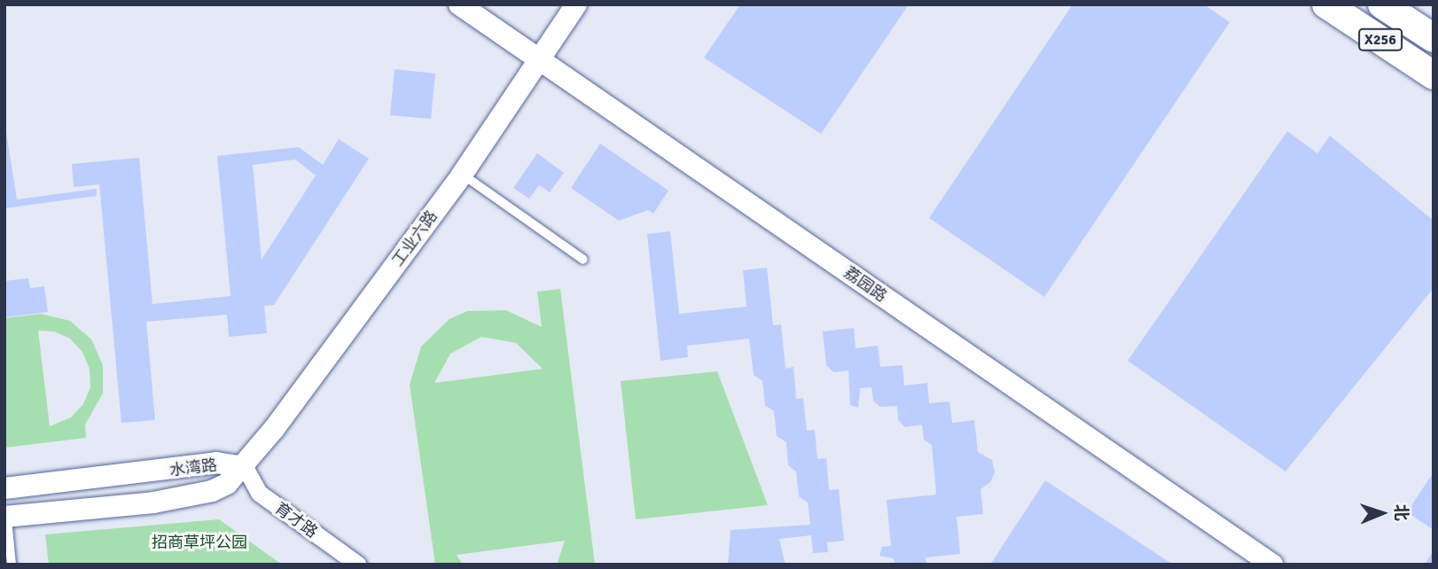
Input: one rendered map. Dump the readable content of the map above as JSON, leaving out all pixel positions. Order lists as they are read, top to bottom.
{
  "streets": {
    "main road": ["X256"],
    "street": [
      "工业六路",
      "荔园路",
      "水湾路",
      "育才路"
    ]
  },
  "crossings": [
    ["工业六路", "荔园路"],
    ["工业六路", "水湾路"],
    ["工业六路", "育才路"],
    ["水湾路", "育才路"]
  ],
  "parks": ["招商草坪公园"],
  "north": "right"
}
